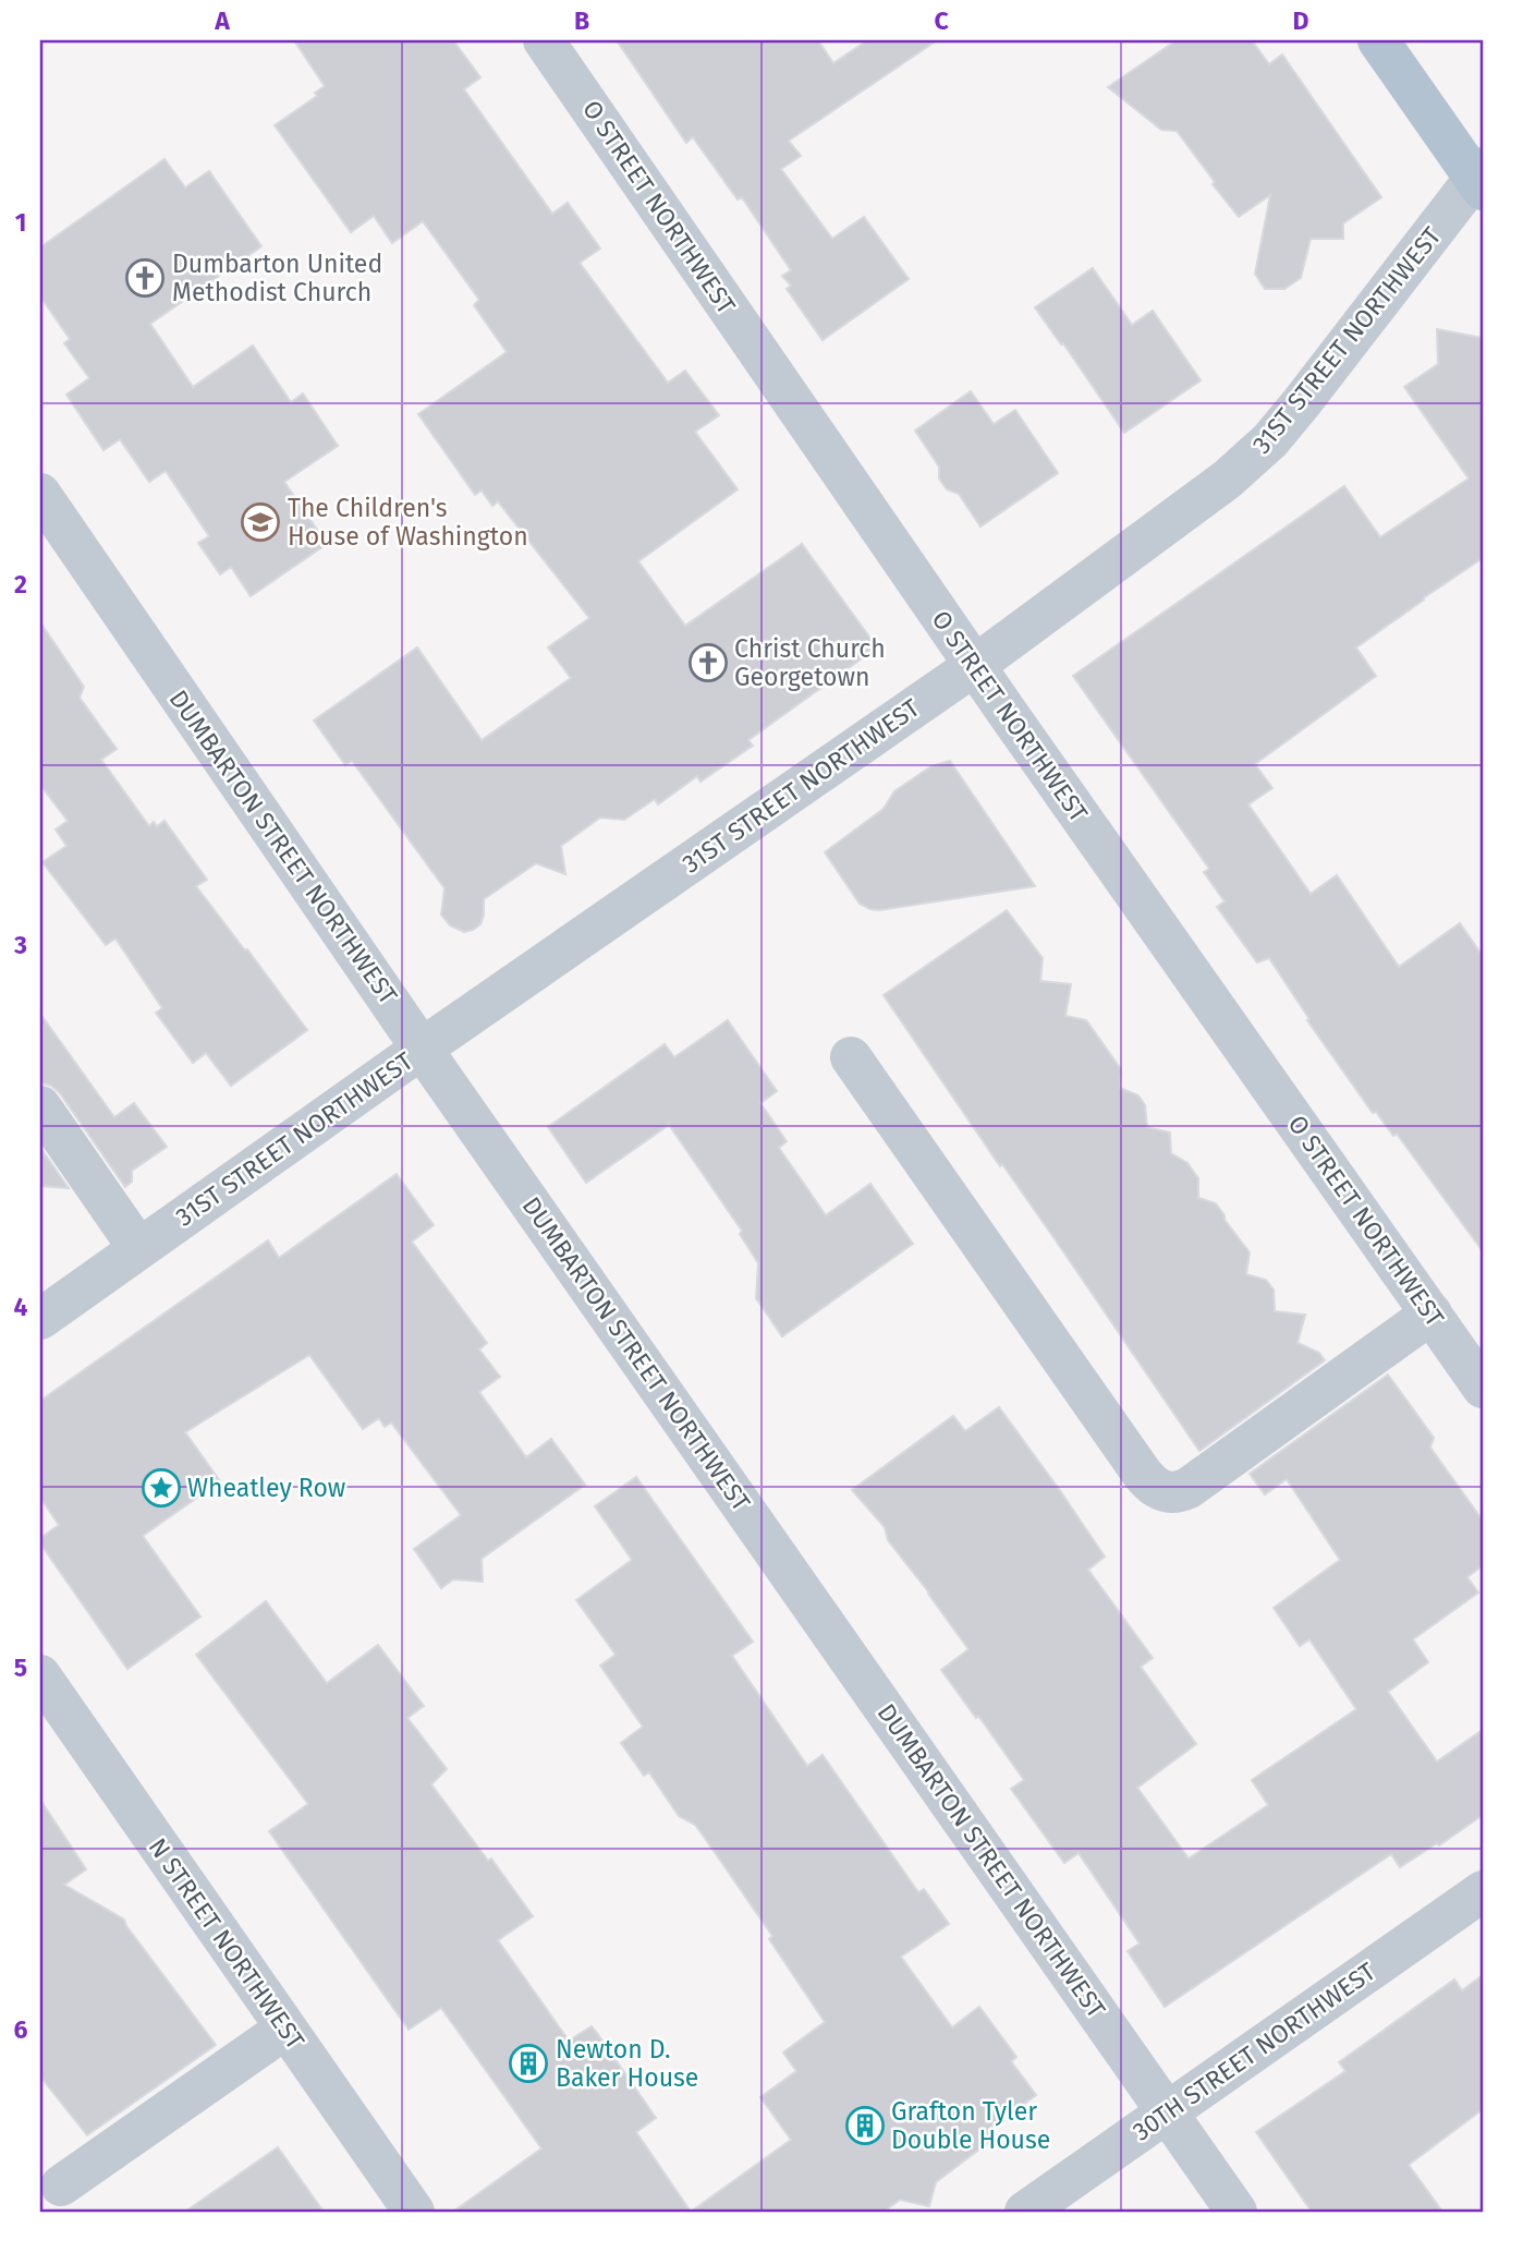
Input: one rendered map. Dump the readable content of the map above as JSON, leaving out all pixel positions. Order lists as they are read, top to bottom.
{
  "streets": {
    "street": [
      "O STREET NORTHWEST",
      "31ST STREET NORTHWEST",
      "DUMBARTON STREET NORTHWEST",
      "N STREET NORTHWEST",
      "30TH STREET NORTHWEST"
    ]
  },
  "crossings": [
    ["O STREET NORTHWEST", "31ST STREET NORTHWEST"],
    ["31ST STREET NORTHWEST", "DUMBARTON STREET NORTHWEST"],
    ["DUMBARTON STREET NORTHWEST", "30TH STREET NORTHWEST"]
  ],
  "places": {
    "church": ["Dumbarton United Methodist Church", "Christ Church Georgetown"],
    "school or university": ["The Children's House of Washington"],
    "place": ["Wheatley Row"],
    "building": ["Newton D. Baker House", "Grafton Tyler Double House"]
  },
  "grid": {
    "columns": [
      "A",
      "B",
      "C",
      "D"
    ],
    "rows": [
      "1",
      "2",
      "3",
      "4",
      "5",
      "6"
    ]
  }
}
